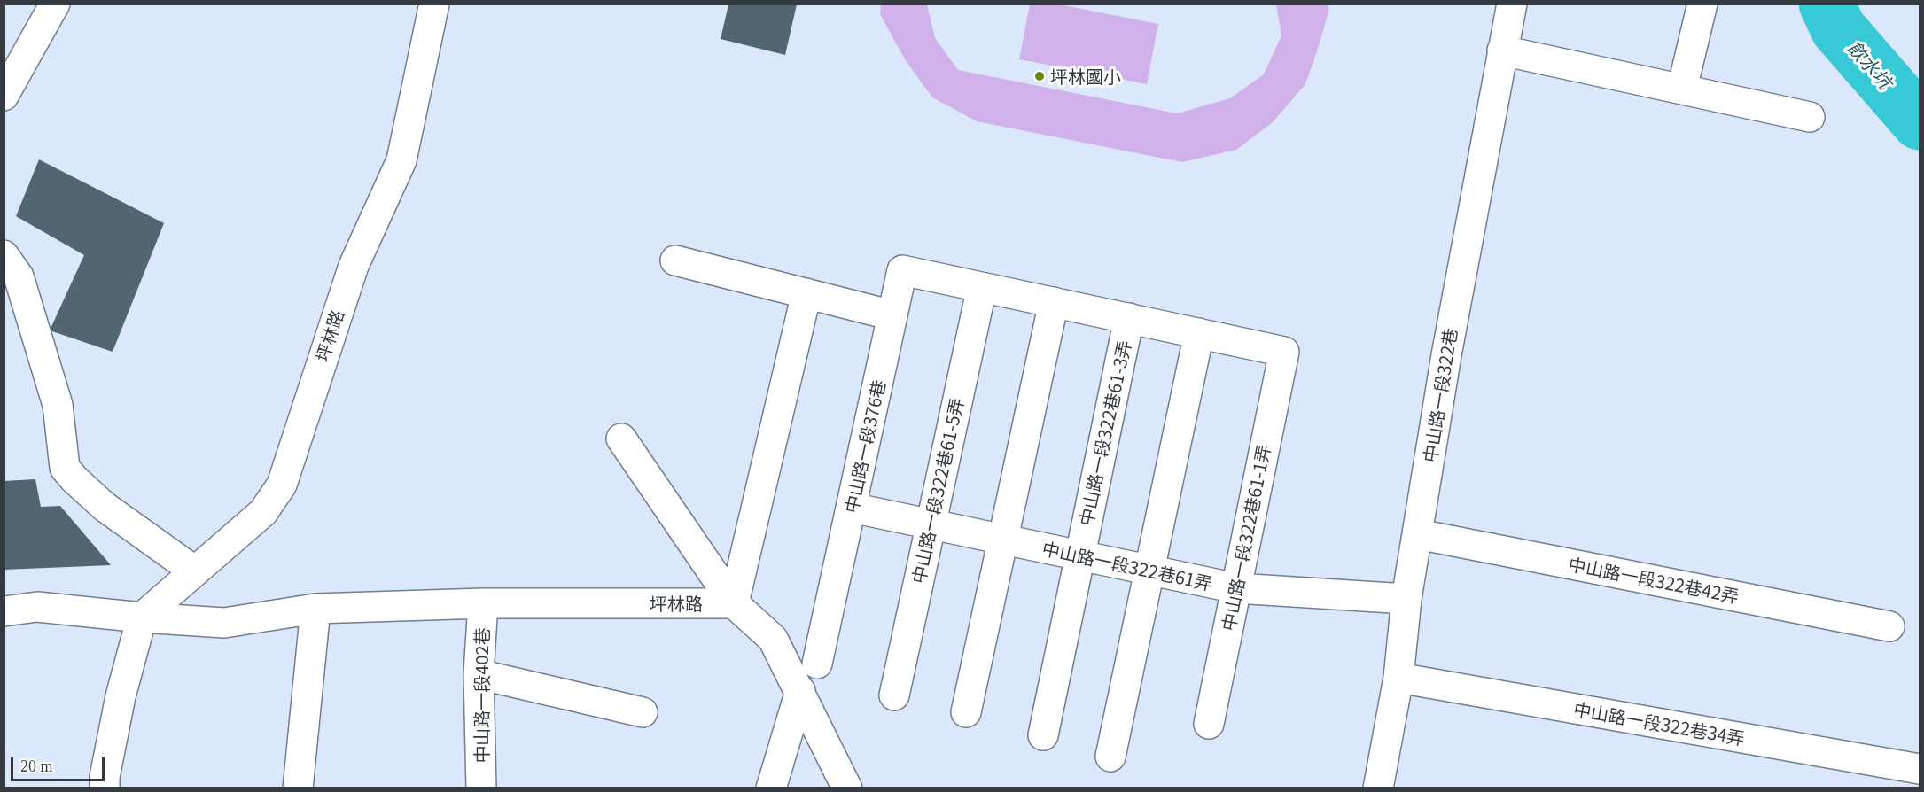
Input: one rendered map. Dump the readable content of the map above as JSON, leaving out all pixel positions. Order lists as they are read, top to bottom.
{
  "streets": {
    "street": [
      "坪林路",
      "中山路一段322巷",
      "中山路一段322巷61-3弄",
      "中山路一段376巷",
      "中山路一段322巷61-5弄",
      "中山路一段322巷61-1弄",
      "中山路一段322巷61弄",
      "中山路一段322巷42弄",
      "中山路一段402巷",
      "中山路一段322巷34弄"
    ]
  },
  "crossings": [
    ["坪林路", "中山路一段402巷"],
    ["中山路一段322巷", "中山路一段322巷61弄"],
    ["中山路一段322巷", "中山路一段322巷42弄"],
    ["中山路一段322巷", "中山路一段322巷34弄"],
    ["中山路一段322巷61-3弄", "中山路一段322巷61弄"],
    ["中山路一段376巷", "中山路一段322巷61弄"],
    ["中山路一段322巷61-5弄", "中山路一段322巷61弄"],
    ["中山路一段322巷61-1弄", "中山路一段322巷61弄"]
  ],
  "water": ["飲水坑"],
  "places": ["坪林國小"],
  "scale_bar": "20 m"
}
